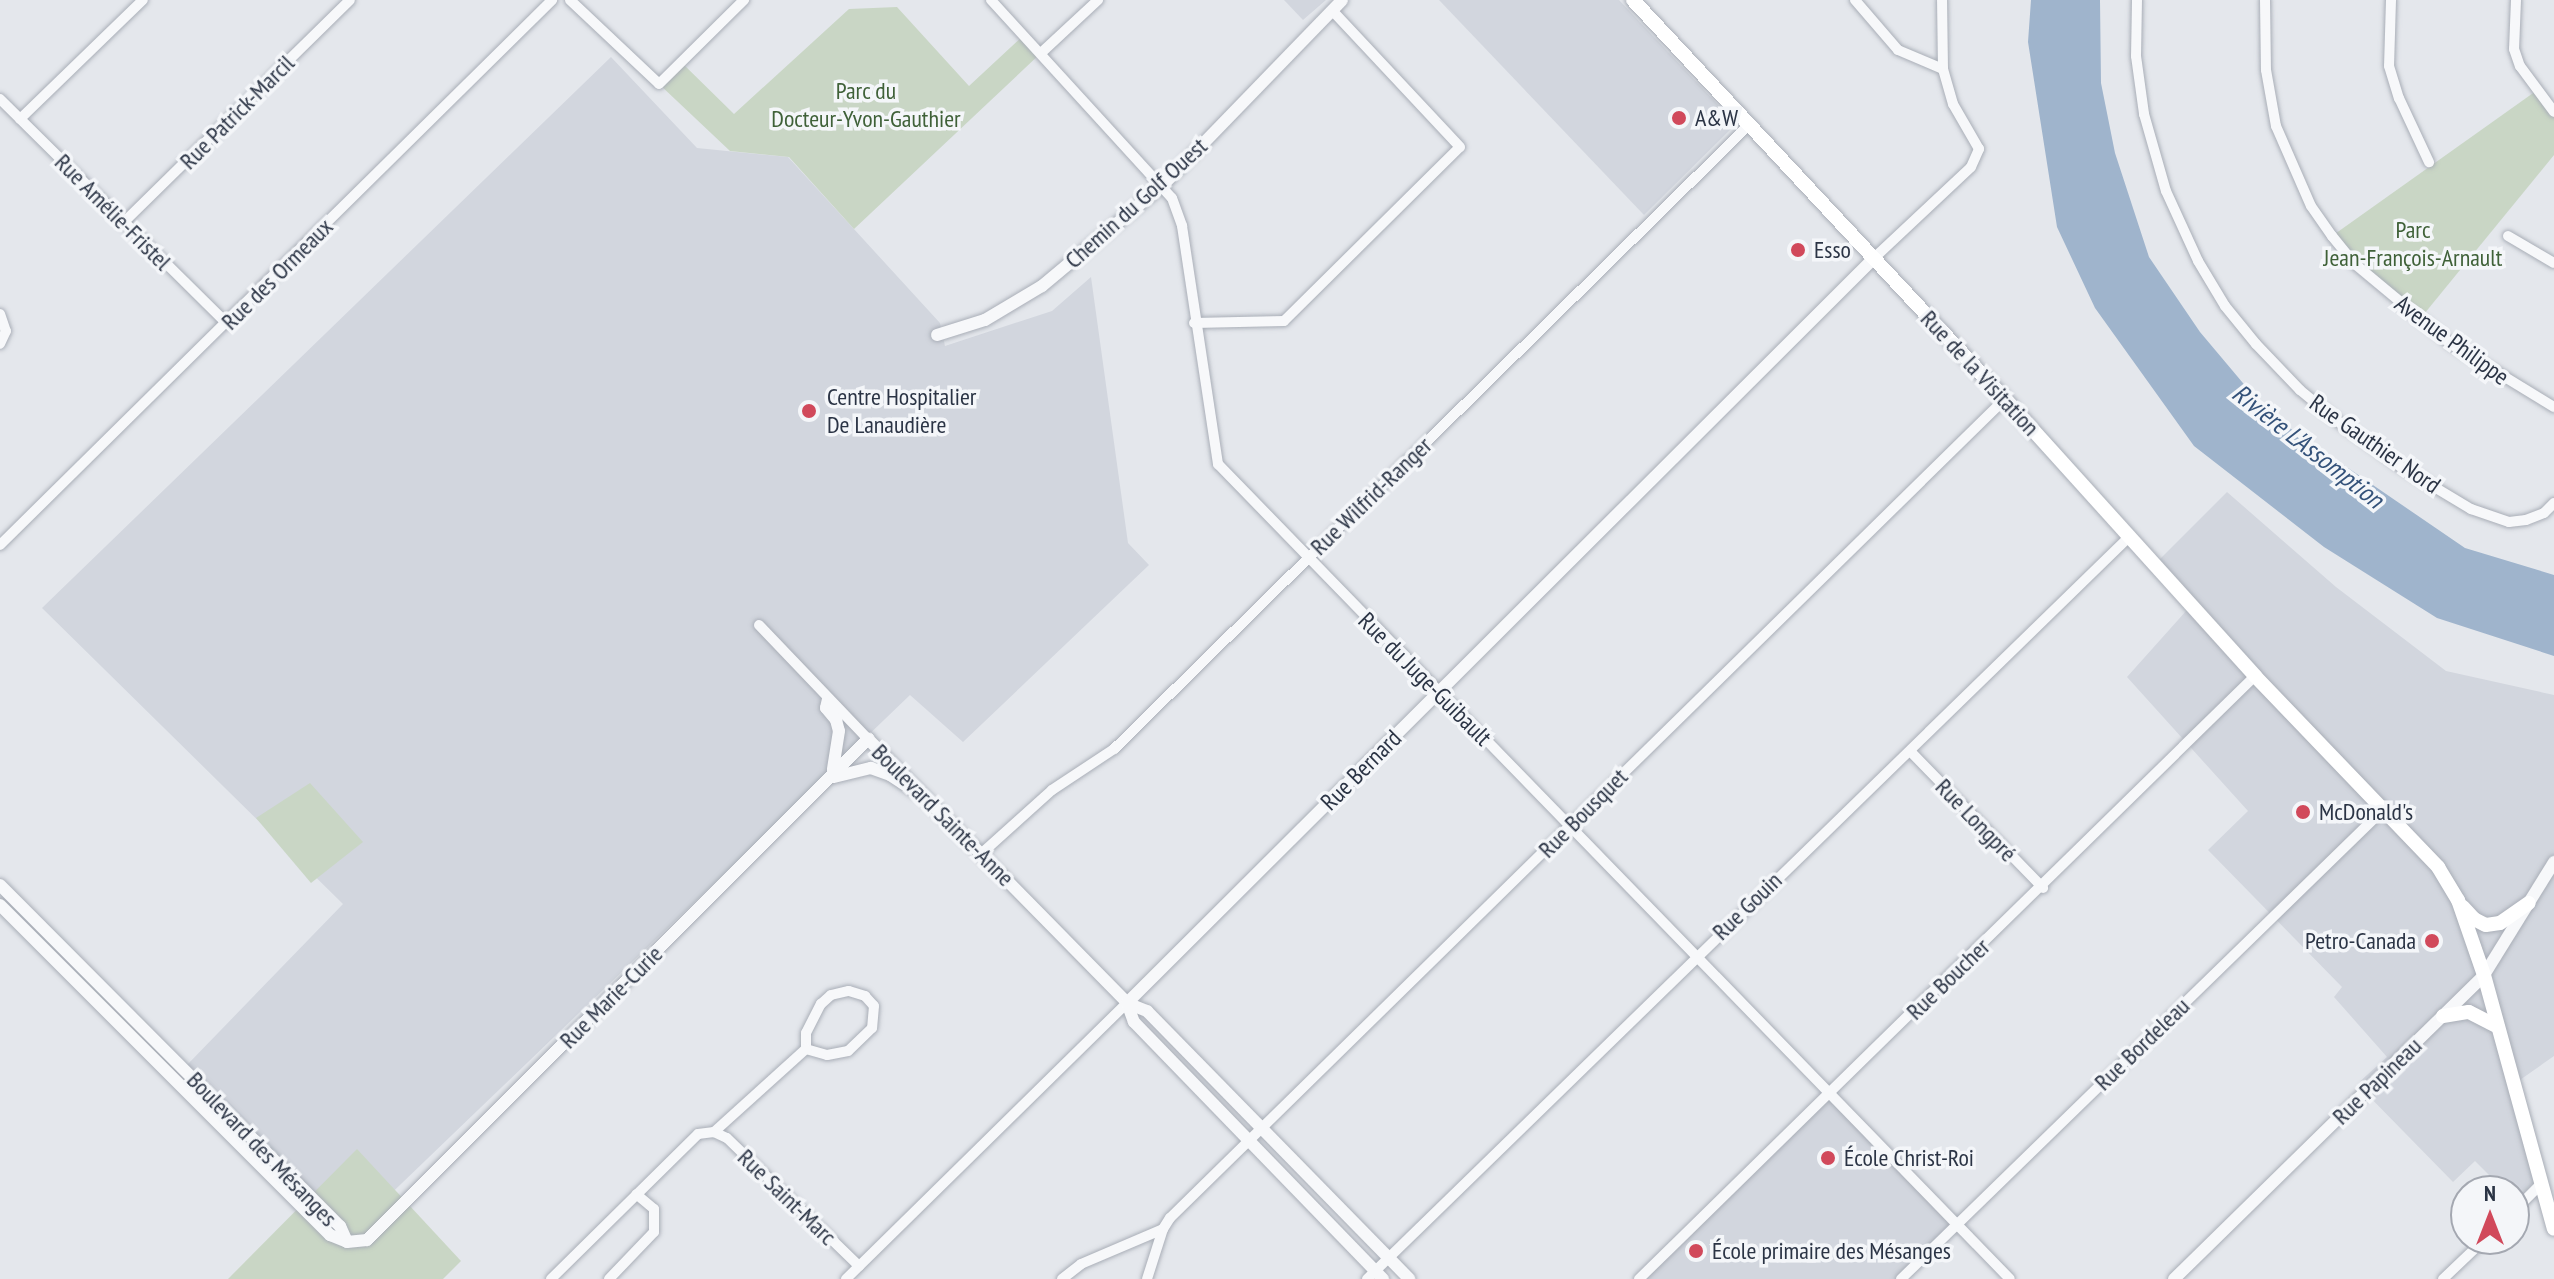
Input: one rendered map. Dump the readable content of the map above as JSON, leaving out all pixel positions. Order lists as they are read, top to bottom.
{
  "streets": {
    "main road": ["Rue de la Visitation"],
    "street": [
      "Rue Patrick-Marcil",
      "Chemin du Golf Ouest",
      "Rue Amélie-Fristel",
      "Rue des Ormeaux",
      "Avenue Philippe",
      "Rue Gauthier Nord",
      "Rue Wilfrid-Ranger",
      "Rue du Juge-Guibault",
      "Rue Bernard",
      "Rue Bousquet",
      "Boulevard Sainte-Anne",
      "Rue Longpré",
      "Rue Gouin",
      "Rue Boucher",
      "Rue Marie-Curie",
      "Rue Bordeleau",
      "Rue Papineau",
      "Boulevard des Mésanges",
      "Rue Saint-Marc"
    ]
  },
  "crossings": [
    ["Rue Patrick-Marcil", "Rue Amélie-Fristel"],
    ["Chemin du Golf Ouest", "Rue du Juge-Guibault"],
    ["Rue Amélie-Fristel", "Rue des Ormeaux"],
    ["Rue de la Visitation", "Rue Wilfrid-Ranger"],
    ["Rue de la Visitation", "Rue Bernard"],
    ["Rue de la Visitation", "Rue Bousquet"],
    ["Rue de la Visitation", "Rue Gouin"],
    ["Rue de la Visitation", "Rue Boucher"],
    ["Rue de la Visitation", "Rue Bordeleau"],
    ["Rue Wilfrid-Ranger", "Rue du Juge-Guibault"],
    ["Rue Wilfrid-Ranger", "Boulevard Sainte-Anne"],
    ["Rue du Juge-Guibault", "Rue Bernard"],
    ["Rue du Juge-Guibault", "Rue Bousquet"],
    ["Rue du Juge-Guibault", "Rue Gouin"],
    ["Rue du Juge-Guibault", "Rue Boucher"],
    ["Rue du Juge-Guibault", "Rue Bordeleau"],
    ["Rue Bernard", "Boulevard Sainte-Anne"],
    ["Rue Bernard", "Rue Saint-Marc"],
    ["Rue Bousquet", "Boulevard Sainte-Anne"],
    ["Boulevard Sainte-Anne", "Rue Gouin"],
    ["Boulevard Sainte-Anne", "Rue Marie-Curie"],
    ["Rue Longpré", "Rue Gouin"],
    ["Rue Longpré", "Rue Boucher"],
    ["Rue Marie-Curie", "Boulevard des Mésanges"]
  ],
  "water": ["Rivière L'Assomption"],
  "parks": ["Parc du Docteur-Yvon-Gauthier", "Parc Jean-François-Arnault"],
  "places": [
    "A&W",
    "Esso",
    "Centre Hospitalier De Lanaudière",
    "McDonald's",
    "Petro-Canada",
    "École Christ-Roi",
    "École primaire des Mésanges"
  ],
  "north": "top"
}
